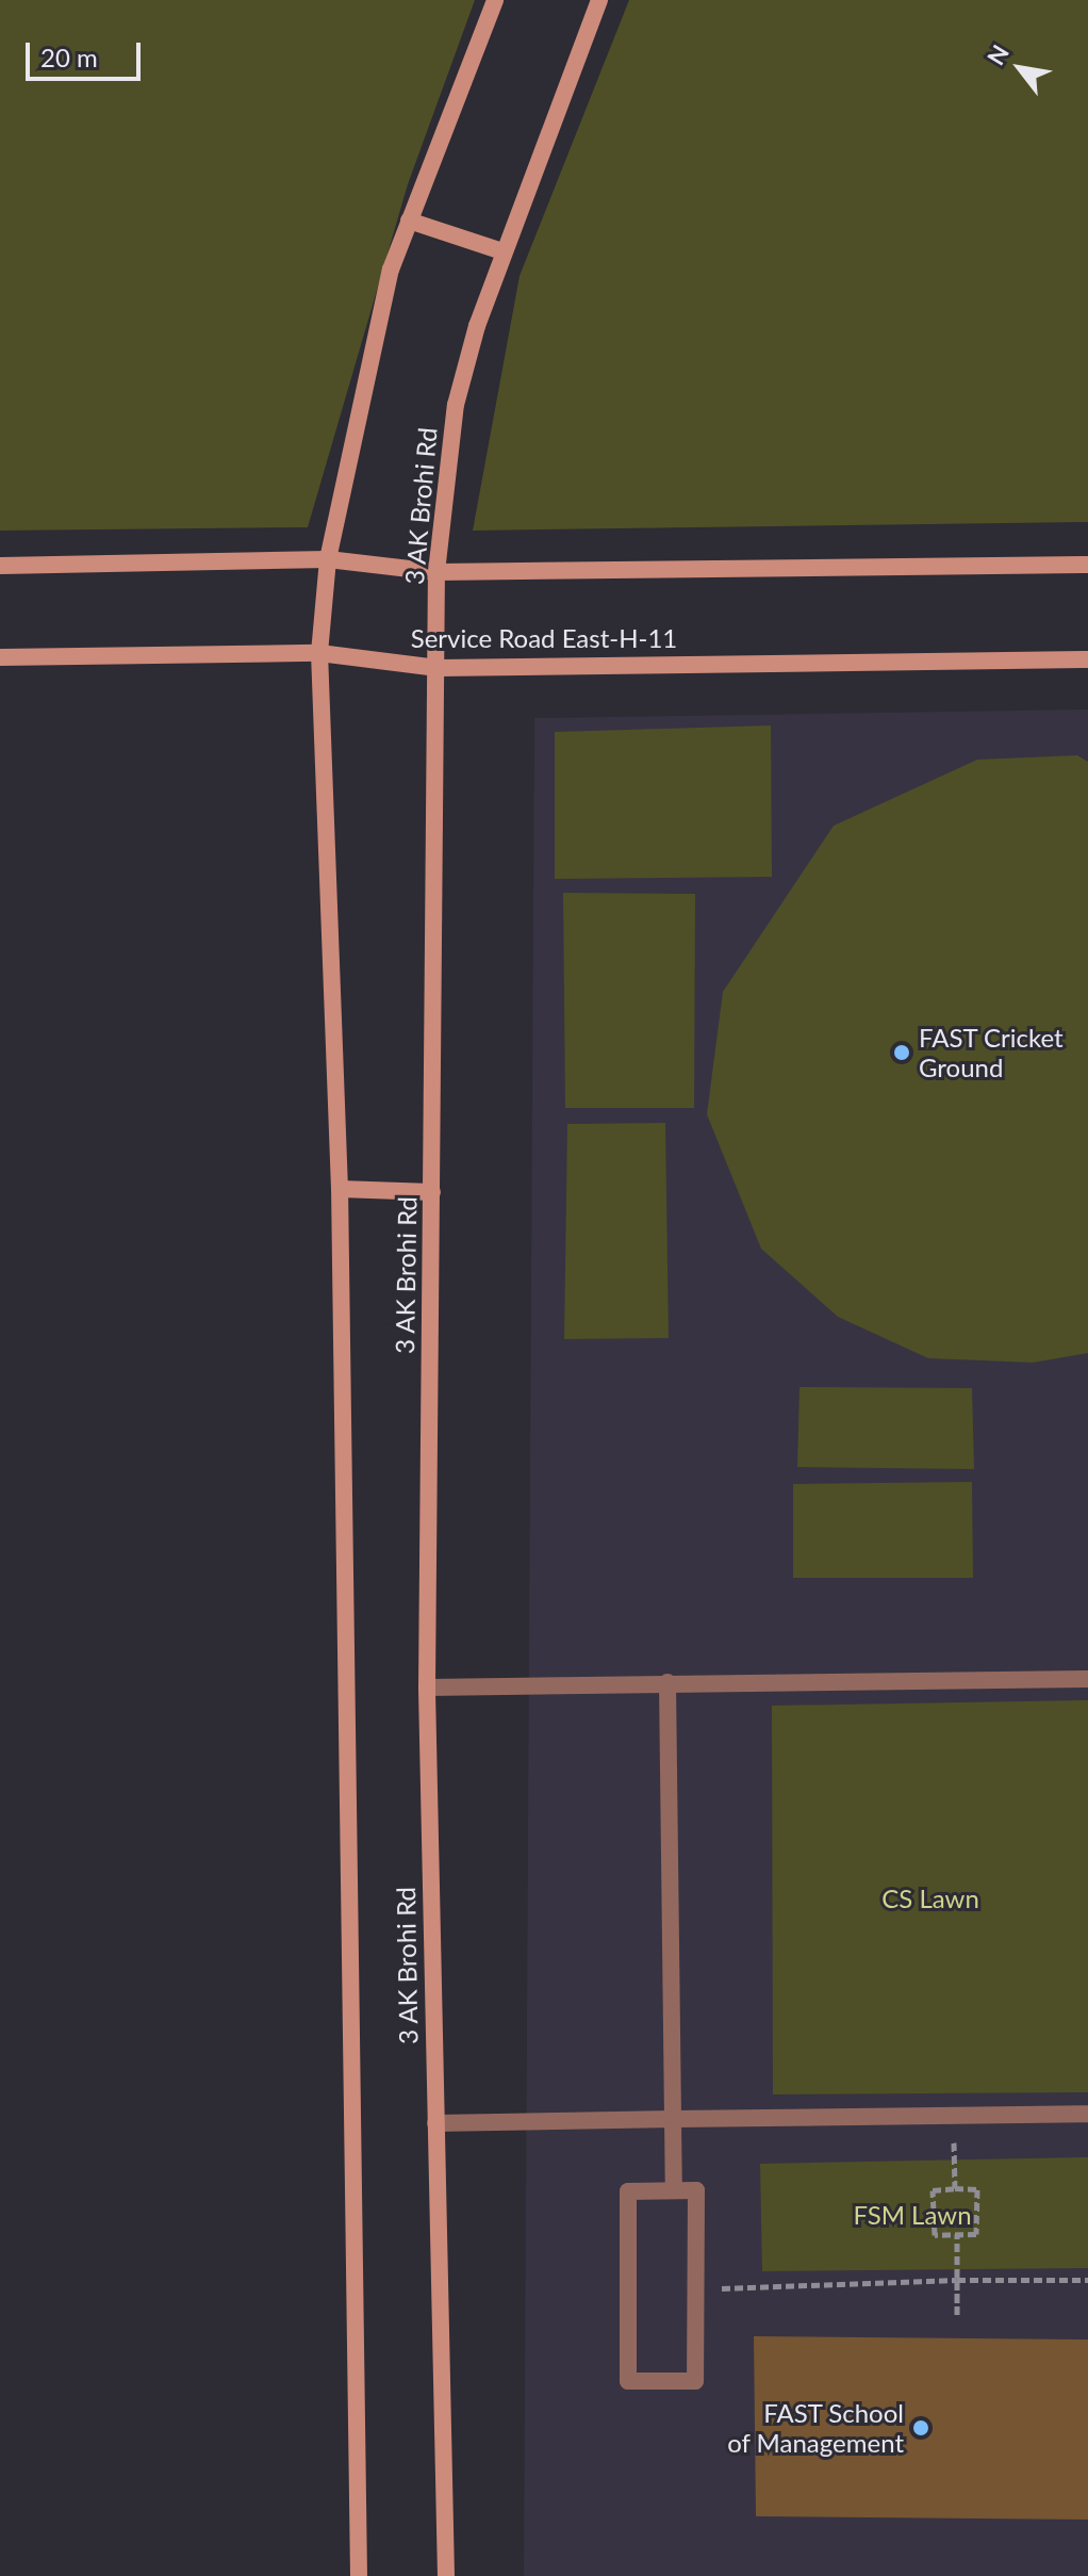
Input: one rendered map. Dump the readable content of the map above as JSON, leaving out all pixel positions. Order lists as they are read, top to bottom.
{
  "streets": {
    "street": ["3 AK Brohi Rd", "Service Road East-H-11"]
  },
  "crossings": [
    ["3 AK Brohi Rd", "Service Road East-H-11"]
  ],
  "parks": ["CS Lawn", "FSM Lawn"],
  "places": ["FAST Cricket Ground", "FAST School of Management"],
  "scale_bar": "20 m",
  "north": "top left"
}
